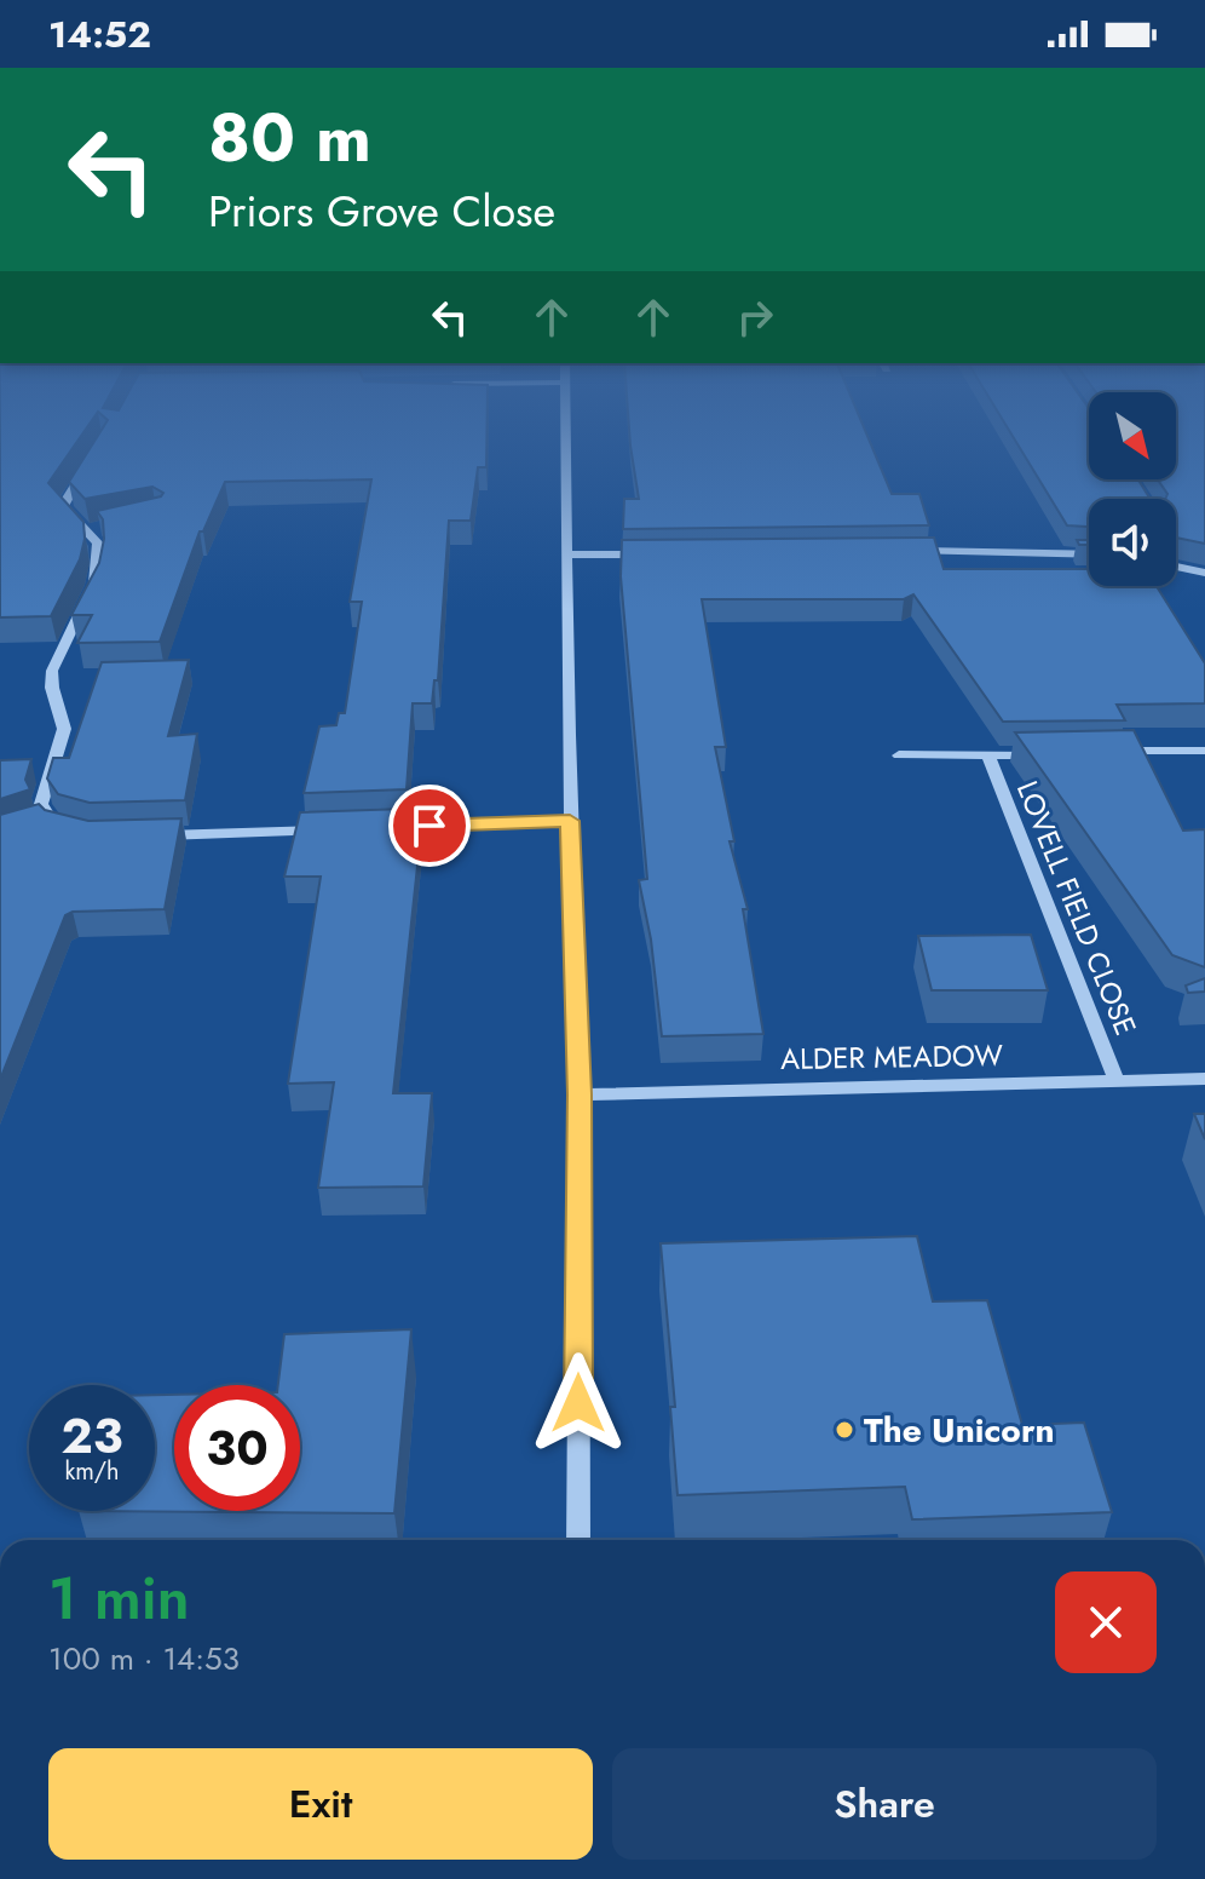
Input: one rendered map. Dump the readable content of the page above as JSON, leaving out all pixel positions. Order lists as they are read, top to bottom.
{
  "streets": {
    "street": ["LOVELL FIELD CLOSE", "ALDER MEADOW"]
  },
  "crossings": [
    ["LOVELL FIELD CLOSE", "ALDER MEADOW"]
  ],
  "places": ["The Unicorn"],
  "north": "bottom right",
  "page": {
    "status": "14:52",
    "turn": ["80 m", "Priors Grove Close"],
    "speed": "23 km/h",
    "limit": "30",
    "heading": ["1 min", "100 m · 14:53"],
    "buttons": ["Exit", "Share"]
  }
}
